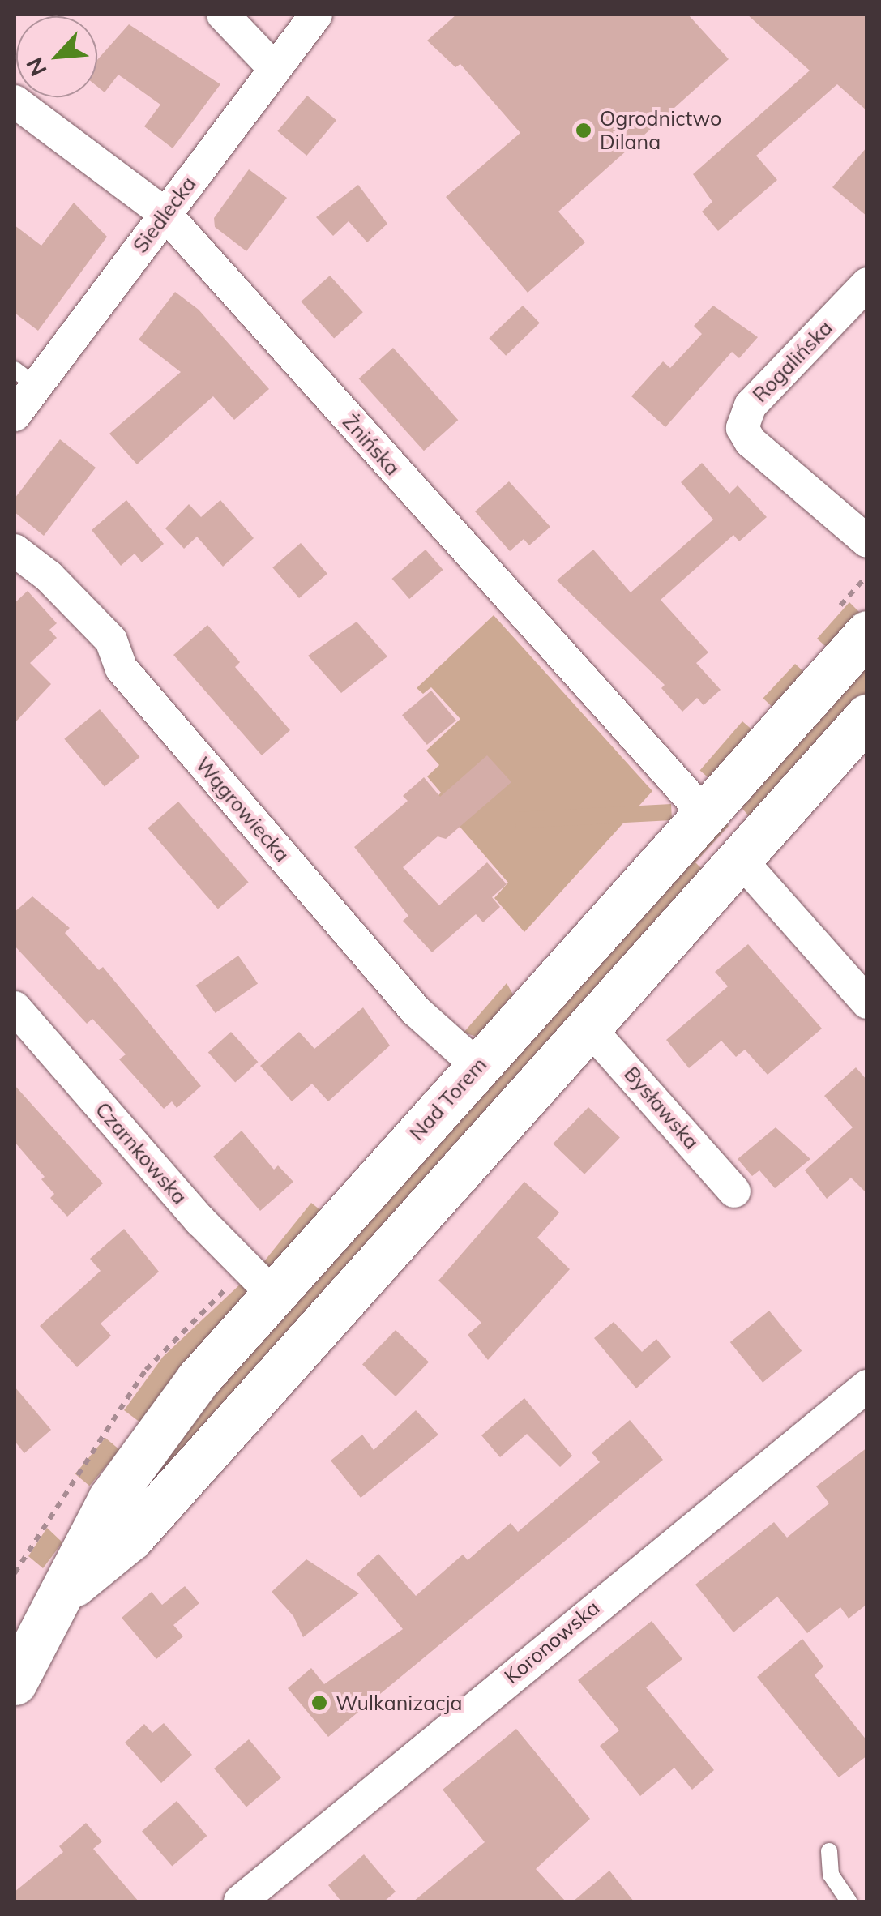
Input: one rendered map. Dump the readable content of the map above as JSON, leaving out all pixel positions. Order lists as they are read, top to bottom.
{
  "streets": {
    "main road": ["Nad Torem"],
    "street": [
      "Siedlecka",
      "Rogalińska",
      "Żnińska",
      "Wągrowiecka",
      "Bysławska",
      "Czarnkowska",
      "Koronowska"
    ]
  },
  "crossings": [
    ["Siedlecka", "Żnińska"],
    ["Żnińska", "Nad Torem"],
    ["Wągrowiecka", "Nad Torem"],
    ["Nad Torem", "Bysławska"],
    ["Nad Torem", "Czarnkowska"]
  ],
  "places": ["Ogrodnictwo Dilana", "Wulkanizacja"],
  "north": "bottom left"
}
